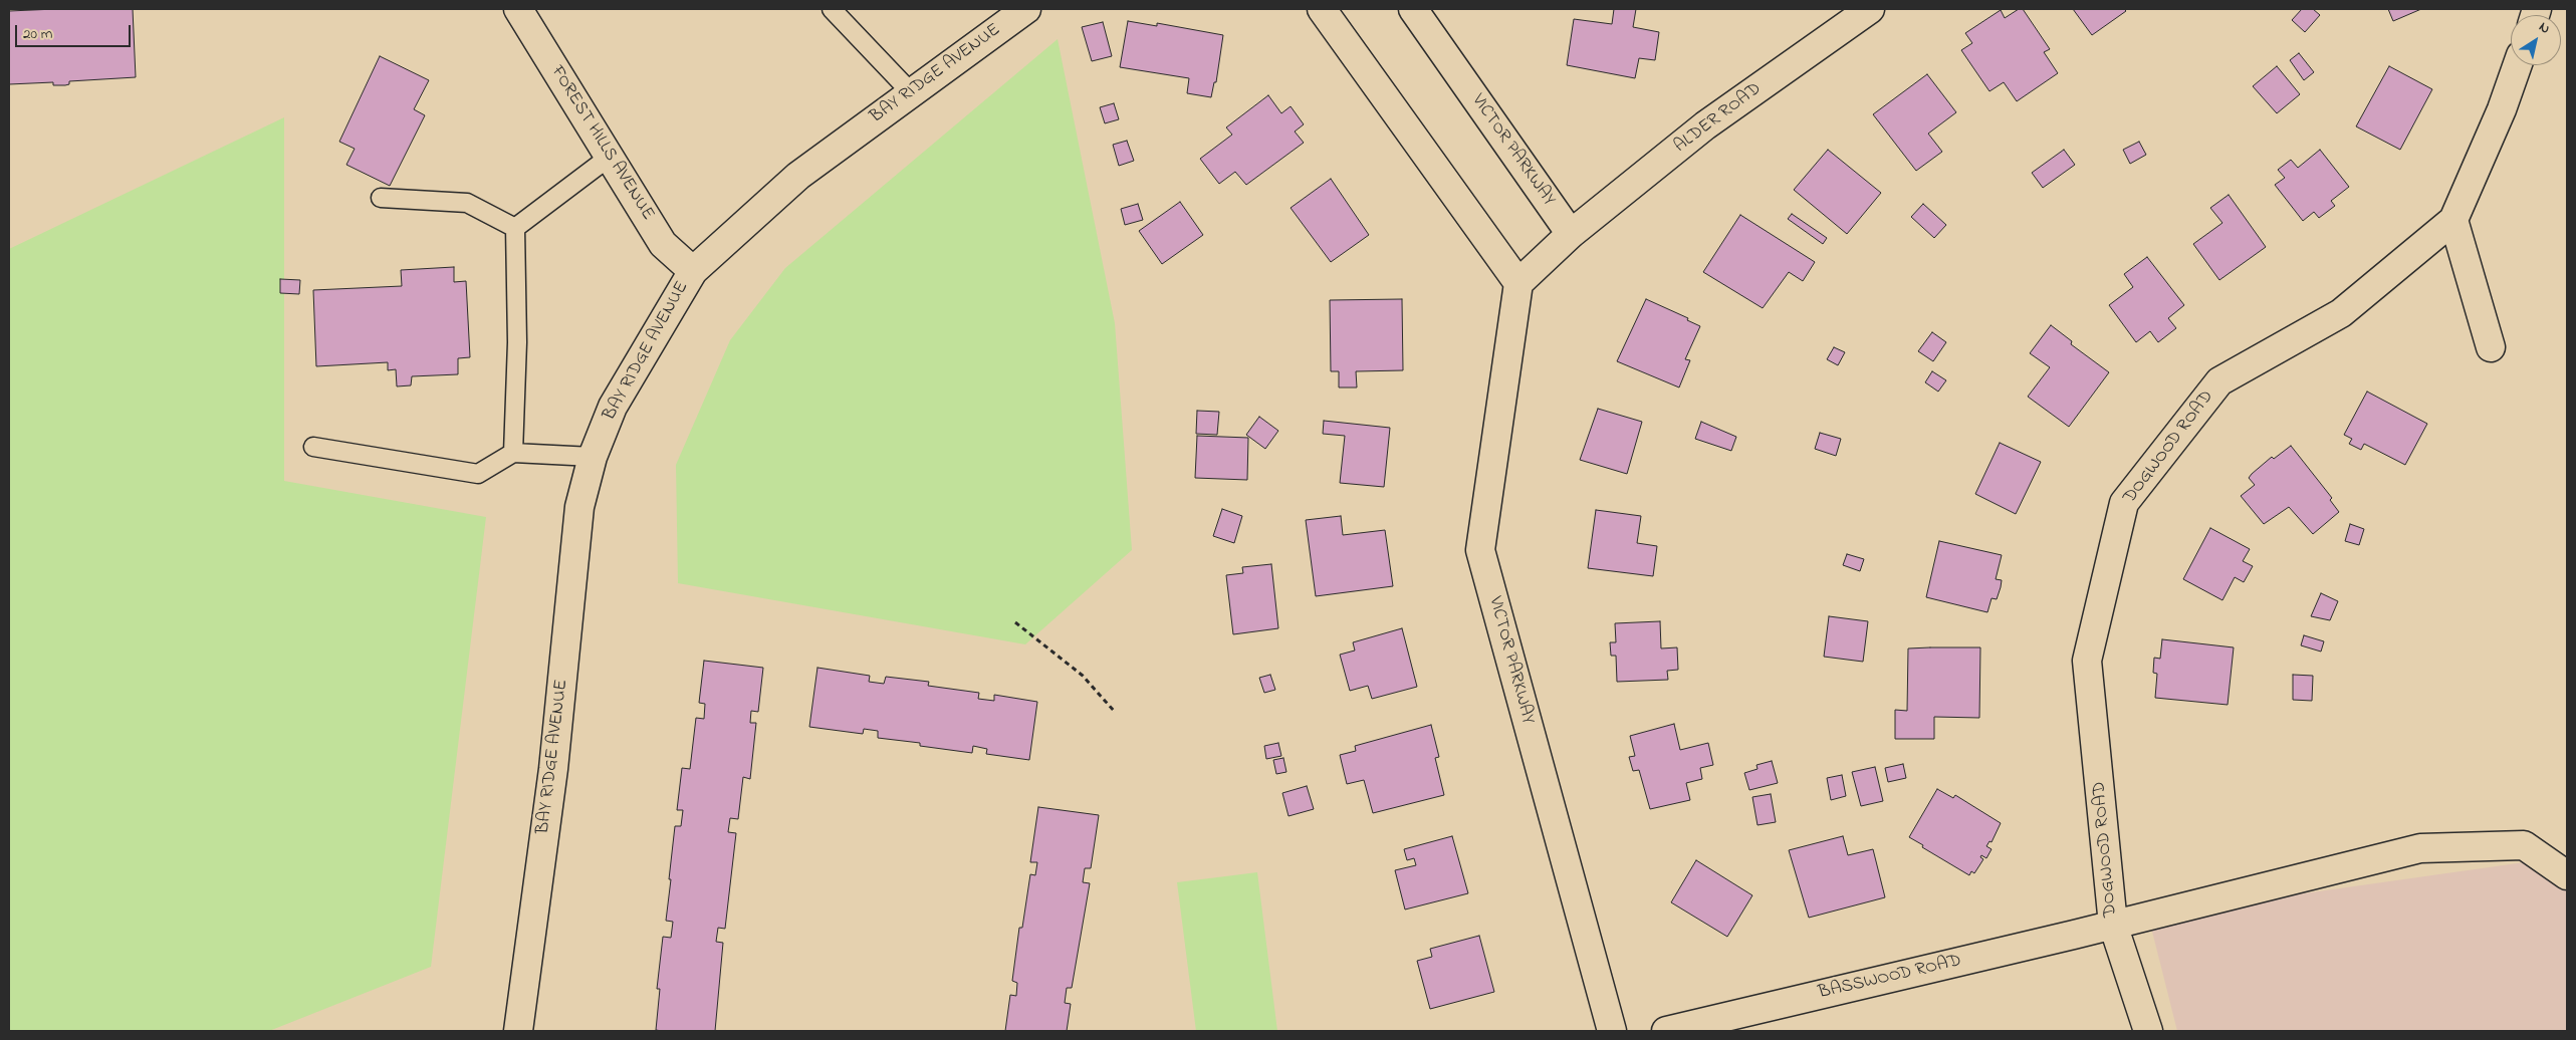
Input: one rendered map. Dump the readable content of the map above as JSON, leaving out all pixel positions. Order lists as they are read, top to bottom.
{
  "streets": {
    "street": [
      "BAY RIDGE AVENUE",
      "ALDER ROAD",
      "FOREST HILLS AVENUE",
      "VICTOR PARKWAY",
      "DOGWOOD ROAD",
      "BASSWOOD ROAD"
    ]
  },
  "crossings": [
    ["BAY RIDGE AVENUE", "FOREST HILLS AVENUE"],
    ["ALDER ROAD", "VICTOR PARKWAY"],
    ["DOGWOOD ROAD", "BASSWOOD ROAD"]
  ],
  "scale_bar": "20 m",
  "north": "top right"
}
